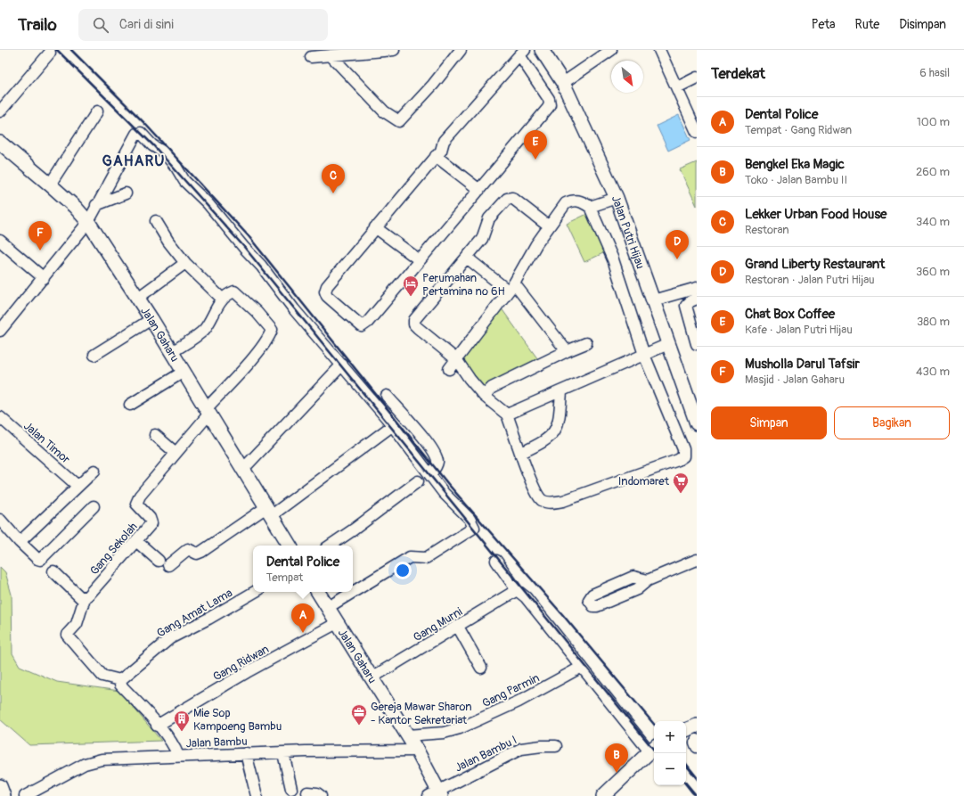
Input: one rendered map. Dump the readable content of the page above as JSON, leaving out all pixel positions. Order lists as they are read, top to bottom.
{
  "streets": {
    "main road": ["Jalan Putri Hijau", "Jalan Gaharu"],
    "street": [
      "Jalan Timor",
      "Gang Sekolah",
      "Gang Amat Lama",
      "Gang Murni",
      "Gang Ridwan",
      "Gang Parmin",
      "Jalan Bambu",
      "Jalan Bambu I"
    ]
  },
  "crossings": [
    ["Jalan Gaharu", "Gang Sekolah"],
    ["Jalan Gaharu", "Gang Murni"],
    ["Jalan Gaharu", "Gang Ridwan"],
    ["Jalan Gaharu", "Gang Parmin"],
    ["Jalan Gaharu", "Jalan Bambu"],
    ["Jalan Gaharu", "Jalan Bambu I"],
    ["Gang Parmin", "Jalan Bambu"]
  ],
  "districts": ["GAHARU"],
  "places": {
    "hotel": ["Perumahan Pertamina no 6H"],
    "supermarket": ["Indomaret"],
    "office": ["Gereja Mawar Sharon - Kantor Sekretariat"],
    "building": ["Mie Sop Kampoeng Bambu"]
  },
  "north": "bottom right",
  "page": {
    "header": "Trailo",
    "search": "Cari di sini",
    "nav": ["Peta", "Rute", "Disimpan"],
    "heading": ["Terdekat", "6 hasil"],
    "list": [
      {
        "mark": "A",
        "name": "Dental Police",
        "note": "Tempat · Gang Ridwan",
        "value": "100 m"
      },
      {
        "mark": "B",
        "name": "Bengkel Eka Magic",
        "note": "Toko · Jalan Bambu II",
        "value": "260 m"
      },
      {
        "mark": "C",
        "name": "Lekker Urban Food House",
        "note": "Restoran",
        "value": "340 m"
      },
      {
        "mark": "D",
        "name": "Grand Liberty Restaurant",
        "note": "Restoran · Jalan Putri Hijau",
        "value": "360 m"
      },
      {
        "mark": "E",
        "name": "Chat Box Coffee",
        "note": "Kafe · Jalan Putri Hijau",
        "value": "380 m"
      },
      {
        "mark": "F",
        "name": "Musholla Darul Tafsir",
        "note": "Masjid · Jalan Gaharu",
        "value": "430 m"
      }
    ],
    "pins": [
      "E",
      "C",
      "F",
      "D",
      "A",
      "B"
    ],
    "buttons": ["Simpan", "Bagikan"],
    "popup": ["Dental Police", "Tempat"],
    "map_buttons": ["+", "−"]
  }
}
